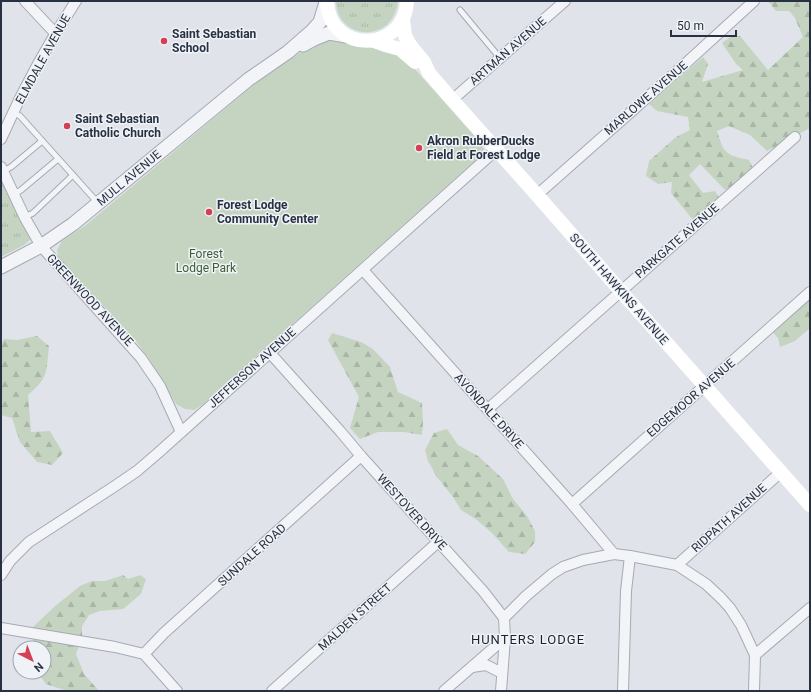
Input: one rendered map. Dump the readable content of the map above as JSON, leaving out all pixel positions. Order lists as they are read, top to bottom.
{
  "streets": {
    "main road": ["SOUTH HAWKINS AVENUE"],
    "street": [
      "ARTMAN AVENUE",
      "ELMDALE AVENUE",
      "MARLOWE AVENUE",
      "MULL AVENUE",
      "PARKGATE AVENUE",
      "GREENWOOD AVENUE",
      "JEFFERSON AVENUE",
      "EDGEMOOR AVENUE",
      "AVONDALE DRIVE",
      "WESTOVER DRIVE",
      "RIDPATH AVENUE",
      "SUNDALE ROAD",
      "MALDEN STREET"
    ]
  },
  "crossings": [
    ["ARTMAN AVENUE", "SOUTH HAWKINS AVENUE"],
    ["MARLOWE AVENUE", "SOUTH HAWKINS AVENUE"],
    ["MULL AVENUE", "SOUTH HAWKINS AVENUE"],
    ["MULL AVENUE", "GREENWOOD AVENUE"],
    ["PARKGATE AVENUE", "SOUTH HAWKINS AVENUE"],
    ["PARKGATE AVENUE", "AVONDALE DRIVE"],
    ["SOUTH HAWKINS AVENUE", "JEFFERSON AVENUE"],
    ["SOUTH HAWKINS AVENUE", "EDGEMOOR AVENUE"],
    ["SOUTH HAWKINS AVENUE", "RIDPATH AVENUE"],
    ["GREENWOOD AVENUE", "JEFFERSON AVENUE"],
    ["JEFFERSON AVENUE", "AVONDALE DRIVE"],
    ["JEFFERSON AVENUE", "WESTOVER DRIVE"],
    ["EDGEMOOR AVENUE", "AVONDALE DRIVE"],
    ["WESTOVER DRIVE", "SUNDALE ROAD"],
    ["WESTOVER DRIVE", "MALDEN STREET"]
  ],
  "districts": ["HUNTERS LODGE"],
  "parks": ["Forest Lodge Park"],
  "places": [
    "Saint Sebastian School",
    "Saint Sebastian Catholic Church",
    "Akron RubberDucks Field at Forest Lodge",
    "Forest Lodge Community Center"
  ],
  "scale_bar": "50 m",
  "north": "bottom right"
}
